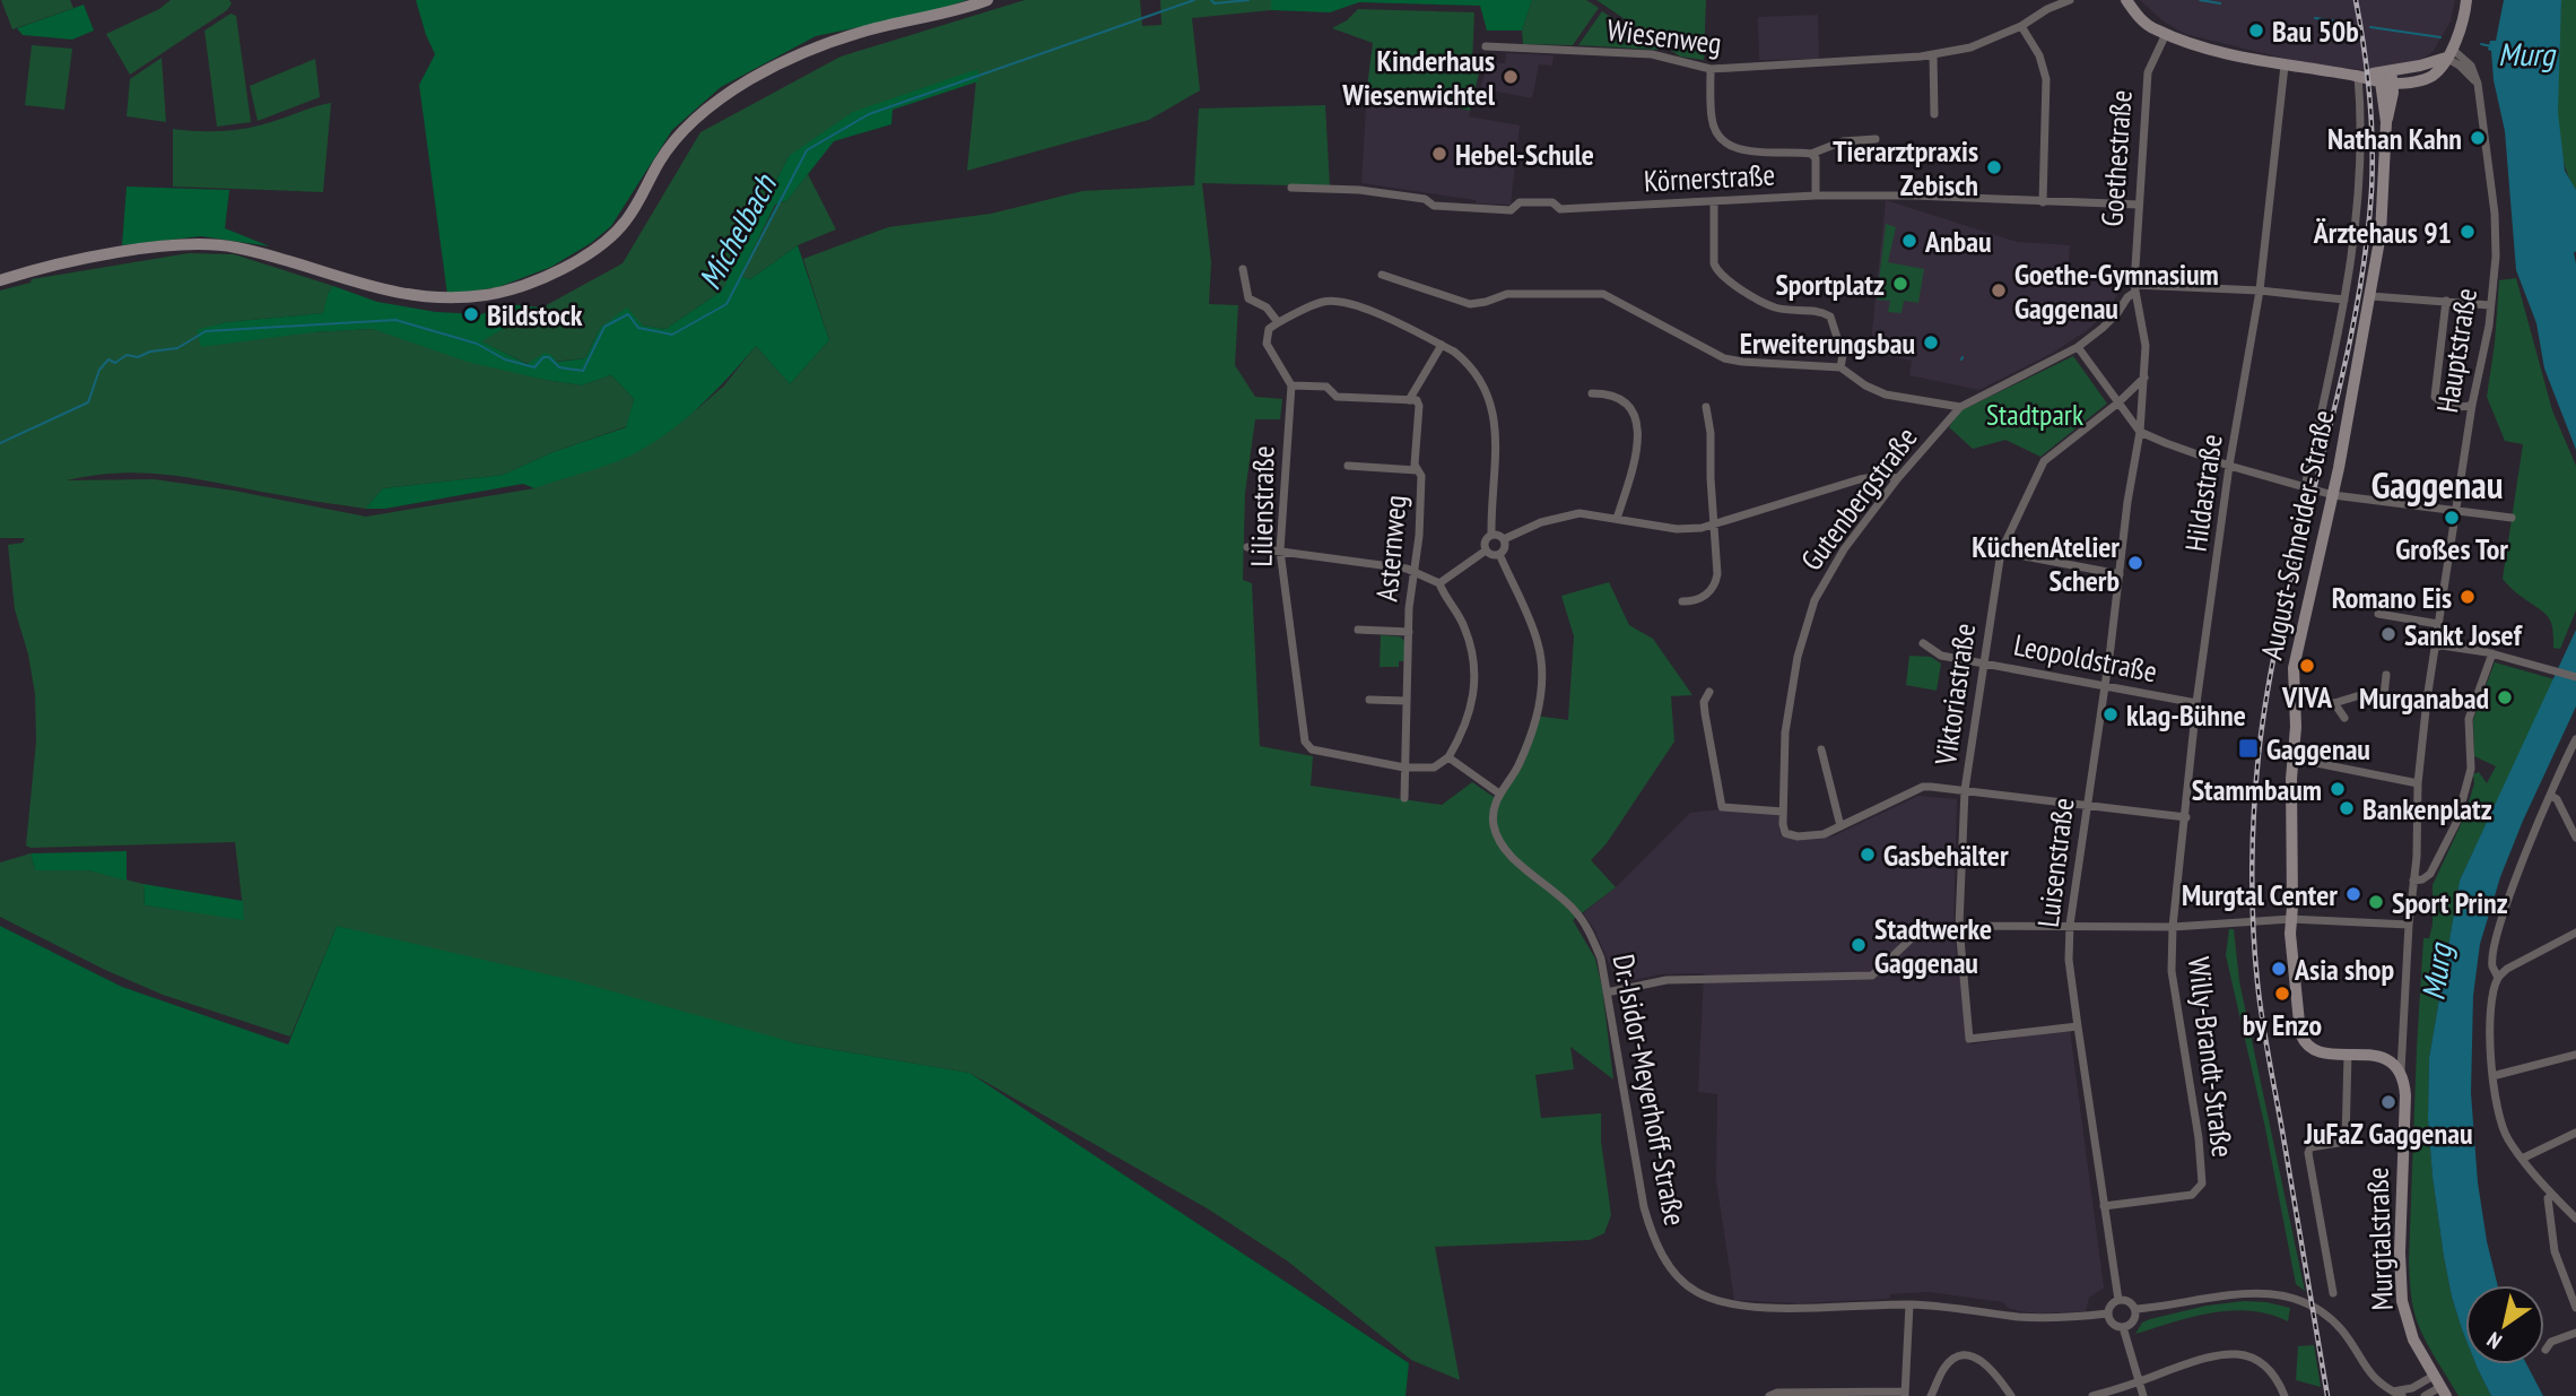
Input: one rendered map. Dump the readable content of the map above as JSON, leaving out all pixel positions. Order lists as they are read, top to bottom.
{
  "streets": {
    "main road": ["August-Schneider-Straße", "Murgtalstraße"],
    "street": [
      "Wiesenweg",
      "Goethestraße",
      "Körnerstraße",
      "Hauptstraße",
      "Hildastraße",
      "Gutenbergstraße",
      "Lilienstraße",
      "Asternweg",
      "Leopoldstraße",
      "Viktoriastraße",
      "Luisenstraße",
      "Willy-Brandt-Straße",
      "Dr.-Isidor-Meyerhoff-Straße"
    ]
  },
  "crossings": [
    ["Goethestraße", "Körnerstraße"],
    ["Goethestraße", "Gutenbergstraße"],
    ["Goethestraße", "Viktoriastraße"],
    ["Goethestraße", "Luisenstraße"],
    ["Hauptstraße", "August-Schneider-Straße"],
    ["Hauptstraße", "Murgtalstraße"],
    ["Hildastraße", "Leopoldstraße"],
    ["Hildastraße", "Willy-Brandt-Straße"],
    ["Lilienstraße", "Asternweg"],
    ["August-Schneider-Straße", "Murgtalstraße"],
    ["Leopoldstraße", "Viktoriastraße"],
    ["Leopoldstraße", "Luisenstraße"],
    ["Viktoriastraße", "Luisenstraße"],
    ["Luisenstraße", "Willy-Brandt-Straße"],
    ["Luisenstraße", "Dr.-Isidor-Meyerhoff-Straße"]
  ],
  "districts": ["Gaggenau"],
  "water": ["Murg", "Michelbach"],
  "parks": ["Stadtpark"],
  "places": {
    "other": [
      "Bau 50b",
      "Kinderhaus Wiesenwichtel",
      "Nathan Kahn",
      "Hebel-Schule",
      "Tierarztpraxis Zebisch",
      "Ärztehaus 91",
      "Anbau",
      "Sportplatz",
      "Goethe-Gymnasium Gaggenau",
      "Bildstock",
      "Erweiterungsbau",
      "Großes Tor",
      "KüchenAtelier Scherb",
      "Romano Eis",
      "Sankt Josef",
      "VIVA",
      "Murganabad",
      "klag-Bühne",
      "Stammbaum",
      "Bankenplatz",
      "Gasbehälter",
      "Murgtal Center",
      "Sport Prinz",
      "Stadtwerke Gaggenau",
      "Asia shop",
      "by Enzo",
      "JuFaZ Gaggenau"
    ],
    "transit": ["Gaggenau"]
  },
  "north": "bottom left"
}
